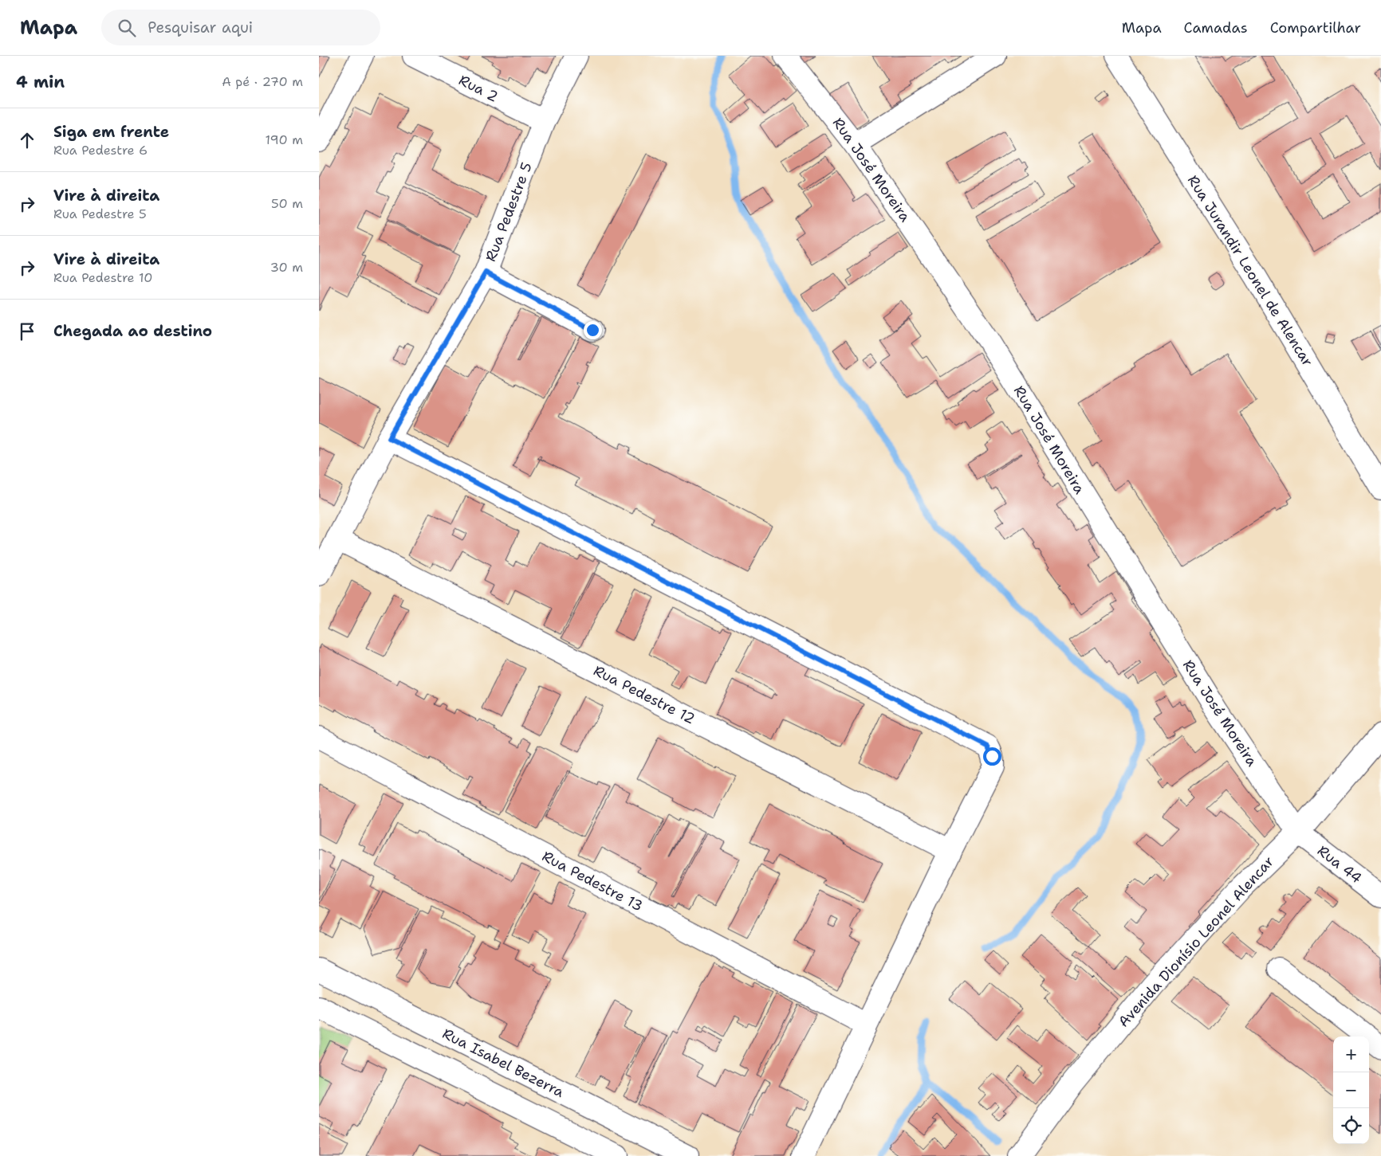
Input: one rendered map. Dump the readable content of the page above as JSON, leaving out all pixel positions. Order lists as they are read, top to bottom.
{
  "streets": {
    "street": [
      "Rua 2",
      "Rua José Moreira",
      "Rua Pedestre 5",
      "Rua Jurandir Leonel de Alencar",
      "Rua Pedestre 12",
      "Rua 44",
      "Rua Pedestre 13",
      "Avenida Dionísio Leonel Alencar",
      "Rua Isabel Bezerra"
    ]
  },
  "crossings": [
    ["Rua 2", "Rua Pedestre 5"],
    ["Rua José Moreira", "Rua 44"],
    ["Rua José Moreira", "Avenida Dionísio Leonel Alencar"],
    ["Rua Pedestre 5", "Rua Pedestre 12"],
    ["Rua 44", "Avenida Dionísio Leonel Alencar"]
  ],
  "page": {
    "header": "Mapa",
    "search": "Pesquisar aqui",
    "nav": ["Mapa", "Camadas", "Compartilhar"],
    "heading": ["4 min", "A pé · 270 m"],
    "list": [
      ["Siga em frente", "Rua Pedestre 6", "190 m"],
      ["Vire à direita", "Rua Pedestre 5", "50 m"],
      ["Vire à direita", "Rua Pedestre 10", "30 m"],
      "Chegada ao destino"
    ],
    "map_buttons": ["+", "−"]
  }
}
